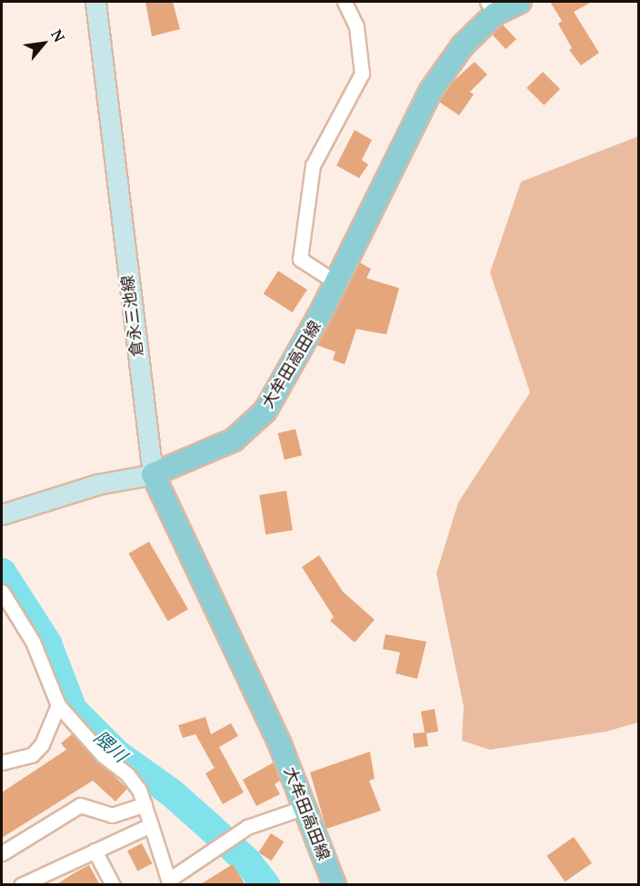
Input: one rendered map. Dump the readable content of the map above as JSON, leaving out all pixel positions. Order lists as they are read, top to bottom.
{
  "streets": {
    "main road": ["倉永三池線", "大牟田高田線"]
  },
  "crossings": [
    ["倉永三池線", "大牟田高田線"]
  ],
  "water": ["隈川"],
  "north": "top right"
}
